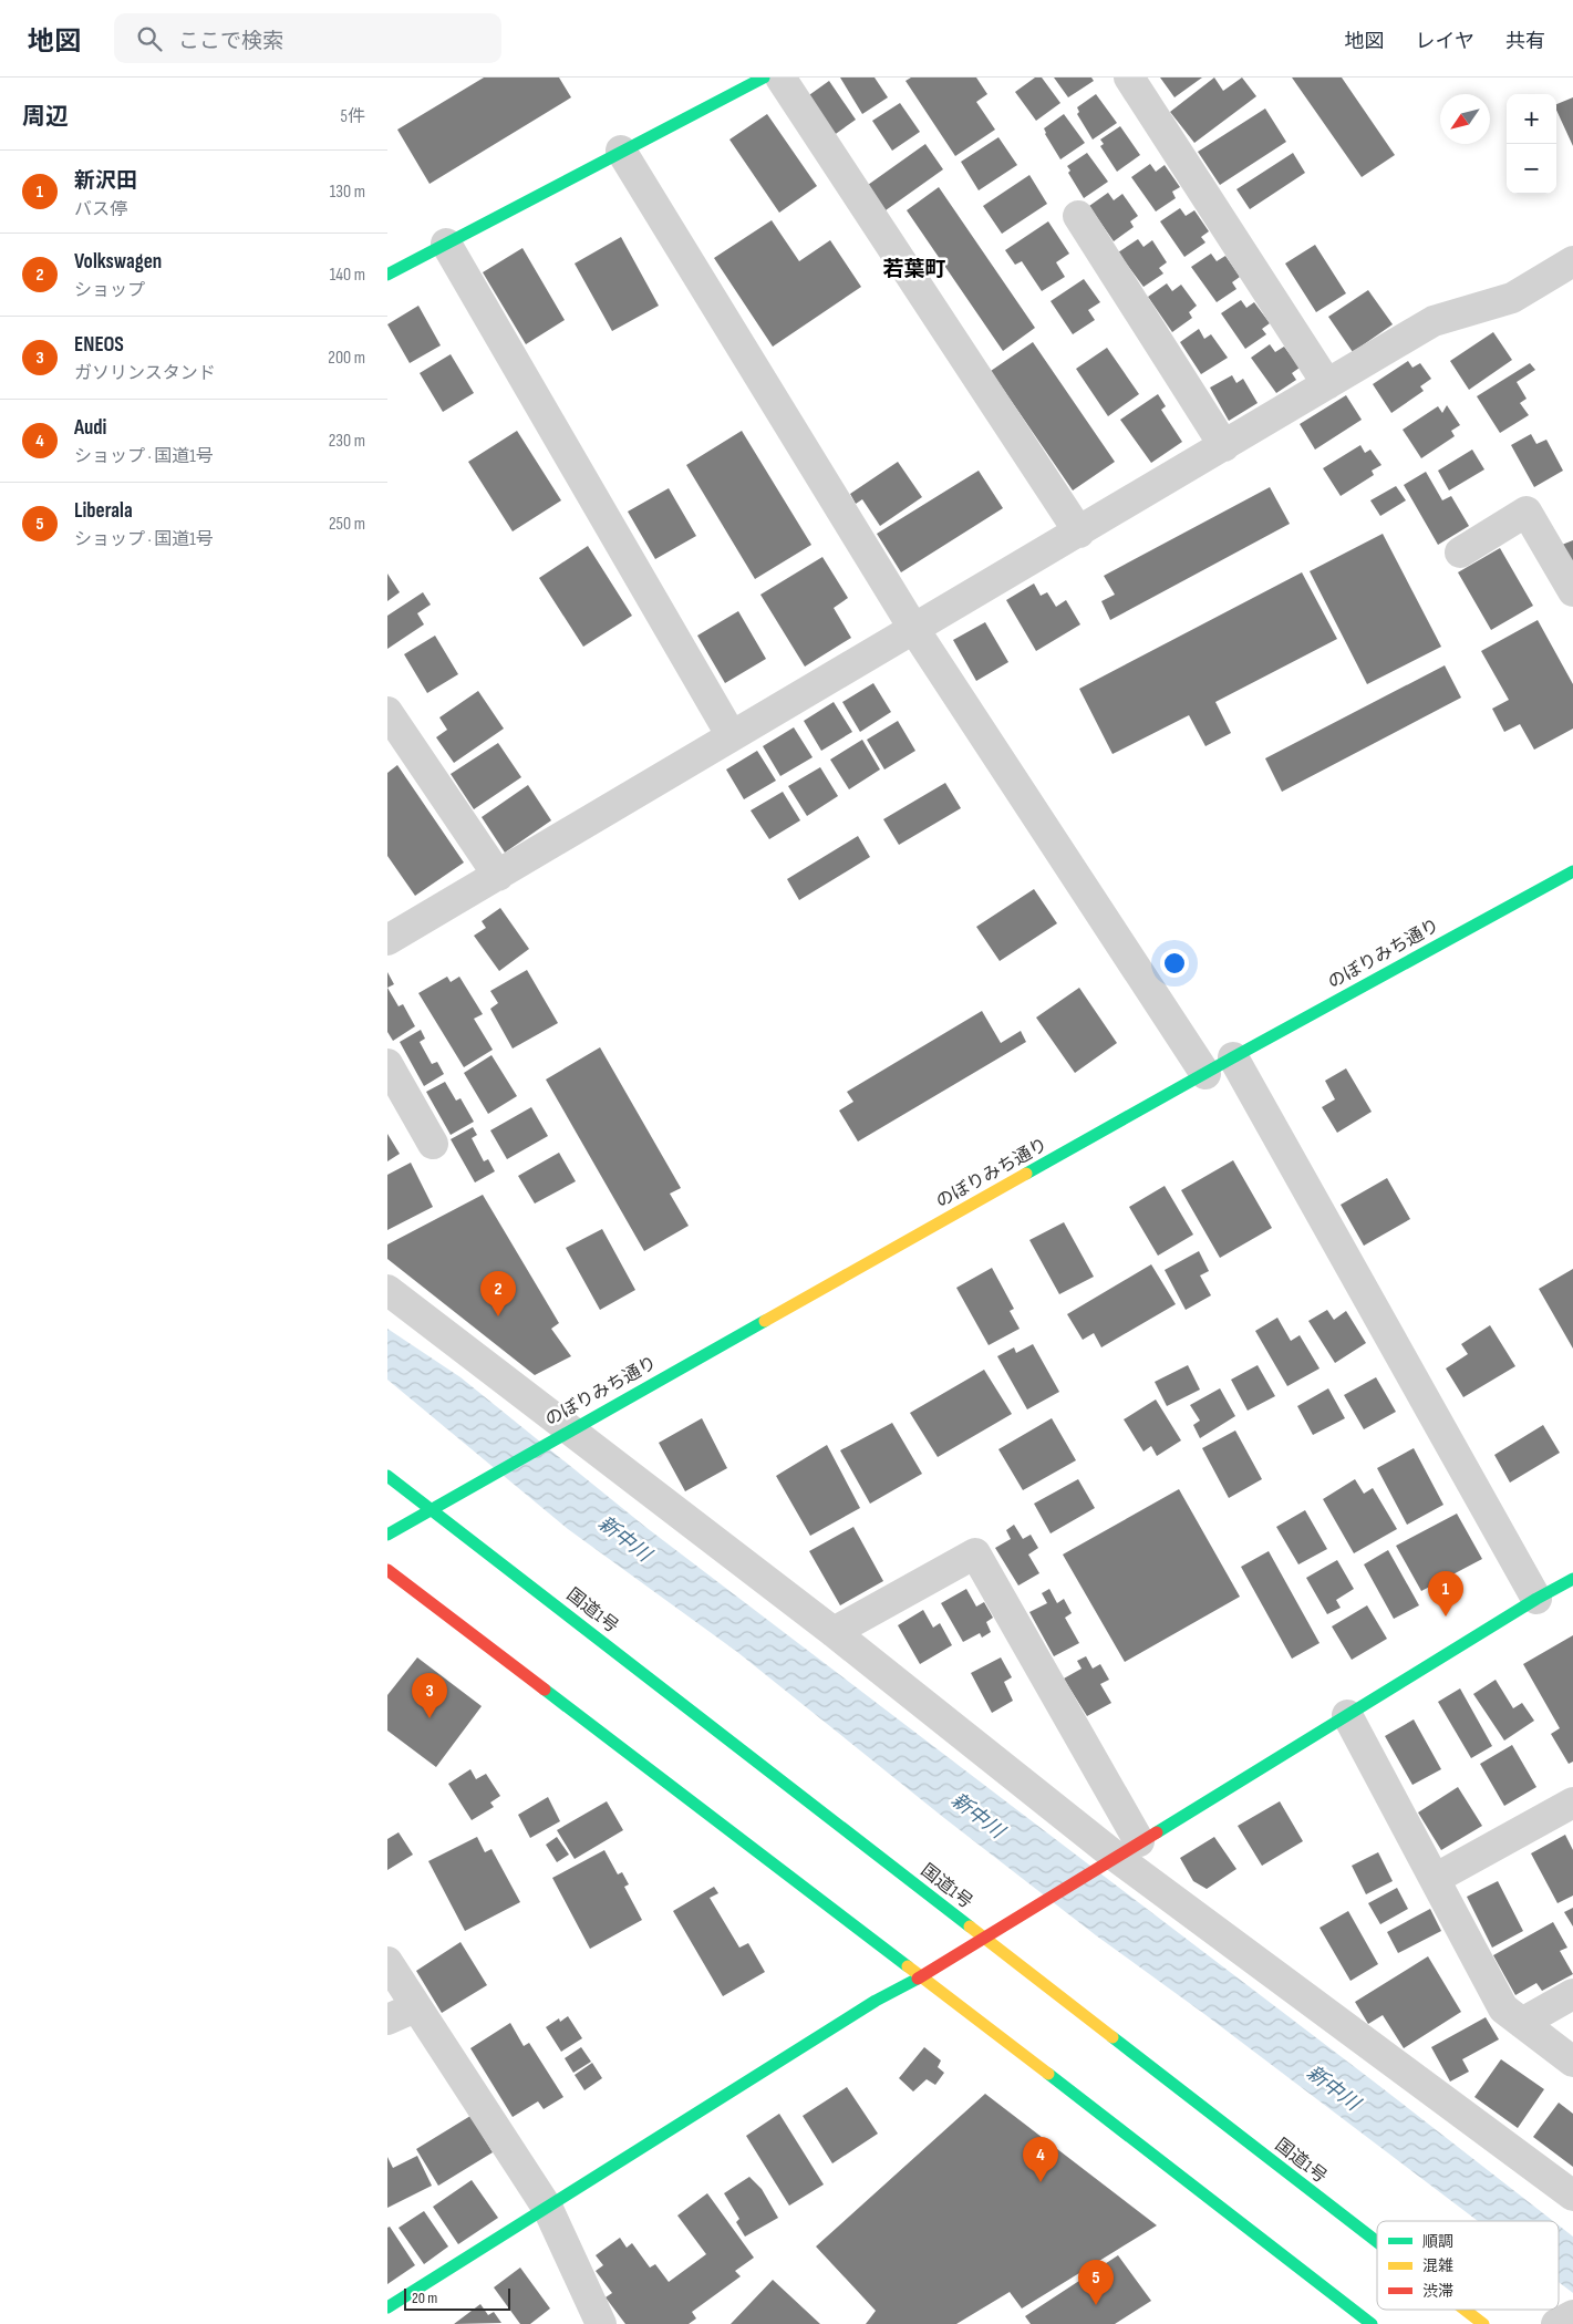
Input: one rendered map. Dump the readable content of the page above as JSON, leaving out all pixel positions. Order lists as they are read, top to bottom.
{
  "streets": {
    "main road": ["のぼりみち通り", "国道1号"]
  },
  "crossings": [
    ["のぼりみち通り", "国道1号"]
  ],
  "districts": ["若葉町"],
  "water": ["新中川"],
  "legend": ["順調", "混雑", "渋滞"],
  "scale_bar": "20 m",
  "north": "bottom left",
  "page": {
    "header": "地図",
    "search": "ここで検索",
    "nav": ["地図", "レイヤ", "共有"],
    "heading": ["周辺", "5件"],
    "map_buttons": ["+", "−"],
    "list": [
      {
        "mark": "1",
        "name": "新沢田",
        "note": "バス停",
        "value": "130 m"
      },
      {
        "mark": "2",
        "name": "Volkswagen",
        "note": "ショップ",
        "value": "140 m"
      },
      {
        "mark": "3",
        "name": "ENEOS",
        "note": "ガソリンスタンド",
        "value": "200 m"
      },
      {
        "mark": "4",
        "name": "Audi",
        "note": "ショップ · 国道1号",
        "value": "230 m"
      },
      {
        "mark": "5",
        "name": "Liberala",
        "note": "ショップ · 国道1号",
        "value": "250 m"
      }
    ],
    "pins": [
      "2",
      "1",
      "3",
      "4",
      "5"
    ],
    "scale": "20 m"
  }
}
